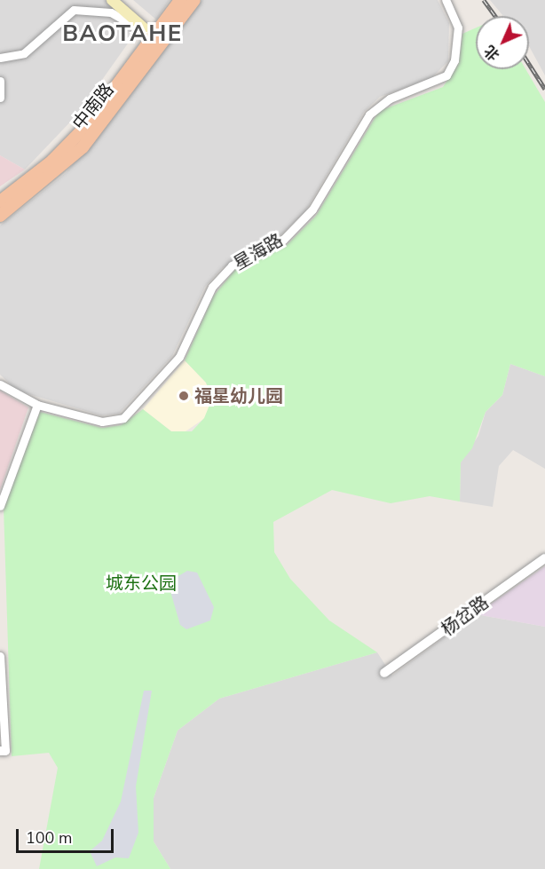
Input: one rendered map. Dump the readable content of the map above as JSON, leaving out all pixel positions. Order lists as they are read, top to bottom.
{
  "streets": {
    "main road": ["中南路"],
    "street": ["星海路", "杨岔路"]
  },
  "districts": ["BAOTAHE"],
  "parks": ["城东公园"],
  "places": ["福星幼儿园"],
  "scale_bar": "100 m",
  "north": "bottom left"
}
